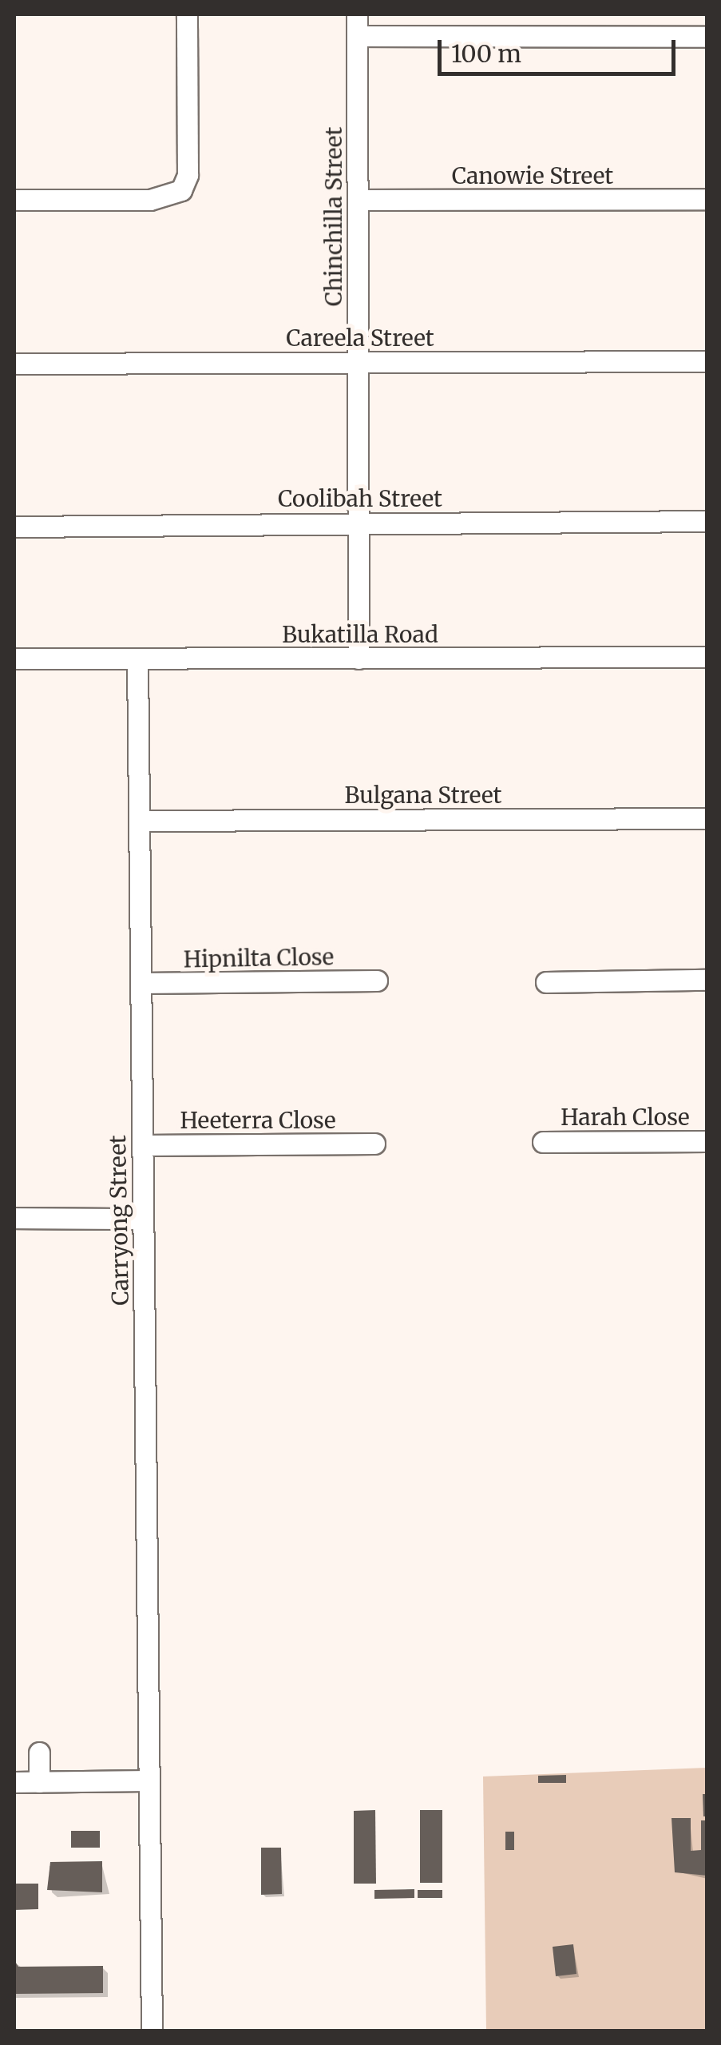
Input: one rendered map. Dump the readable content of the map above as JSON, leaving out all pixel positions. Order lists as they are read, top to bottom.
{
  "streets": {
    "street": [
      "Canowie Street",
      "Chinchilla Street",
      "Careela Street",
      "Coolibah Street",
      "Bukatilla Road",
      "Bulgana Street",
      "Hipnilta Close",
      "Harah Close",
      "Heeterra Close",
      "Carryong Street"
    ]
  },
  "crossings": [
    ["Canowie Street", "Chinchilla Street"],
    ["Chinchilla Street", "Careela Street"],
    ["Chinchilla Street", "Coolibah Street"],
    ["Chinchilla Street", "Bukatilla Road"],
    ["Bukatilla Road", "Carryong Street"],
    ["Bulgana Street", "Carryong Street"],
    ["Hipnilta Close", "Carryong Street"],
    ["Heeterra Close", "Carryong Street"]
  ],
  "scale_bar": "100 m"
}
